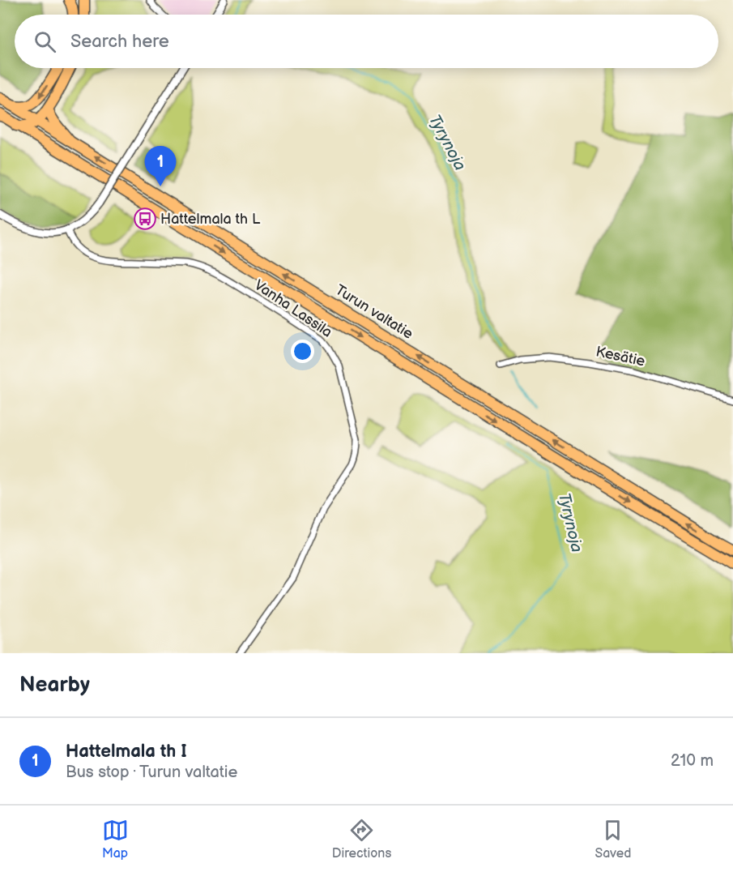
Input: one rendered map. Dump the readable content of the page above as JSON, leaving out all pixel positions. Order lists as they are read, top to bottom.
{
  "streets": {
    "highway": ["Turun valtatie"],
    "street": ["Vanha Lassila", "Kesätie"]
  },
  "water": ["Tyrynoja"],
  "places": {
    "bus stop": ["Hattelmala th L"]
  },
  "page": {
    "search": "Search here",
    "pins": "1",
    "heading": "Nearby",
    "list": [
      {
        "mark": "1",
        "name": "Hattelmala th I",
        "note": "Bus stop · Turun valtatie",
        "value": "210 m"
      }
    ],
    "nav": ["Map", "Directions", "Saved"]
  }
}
